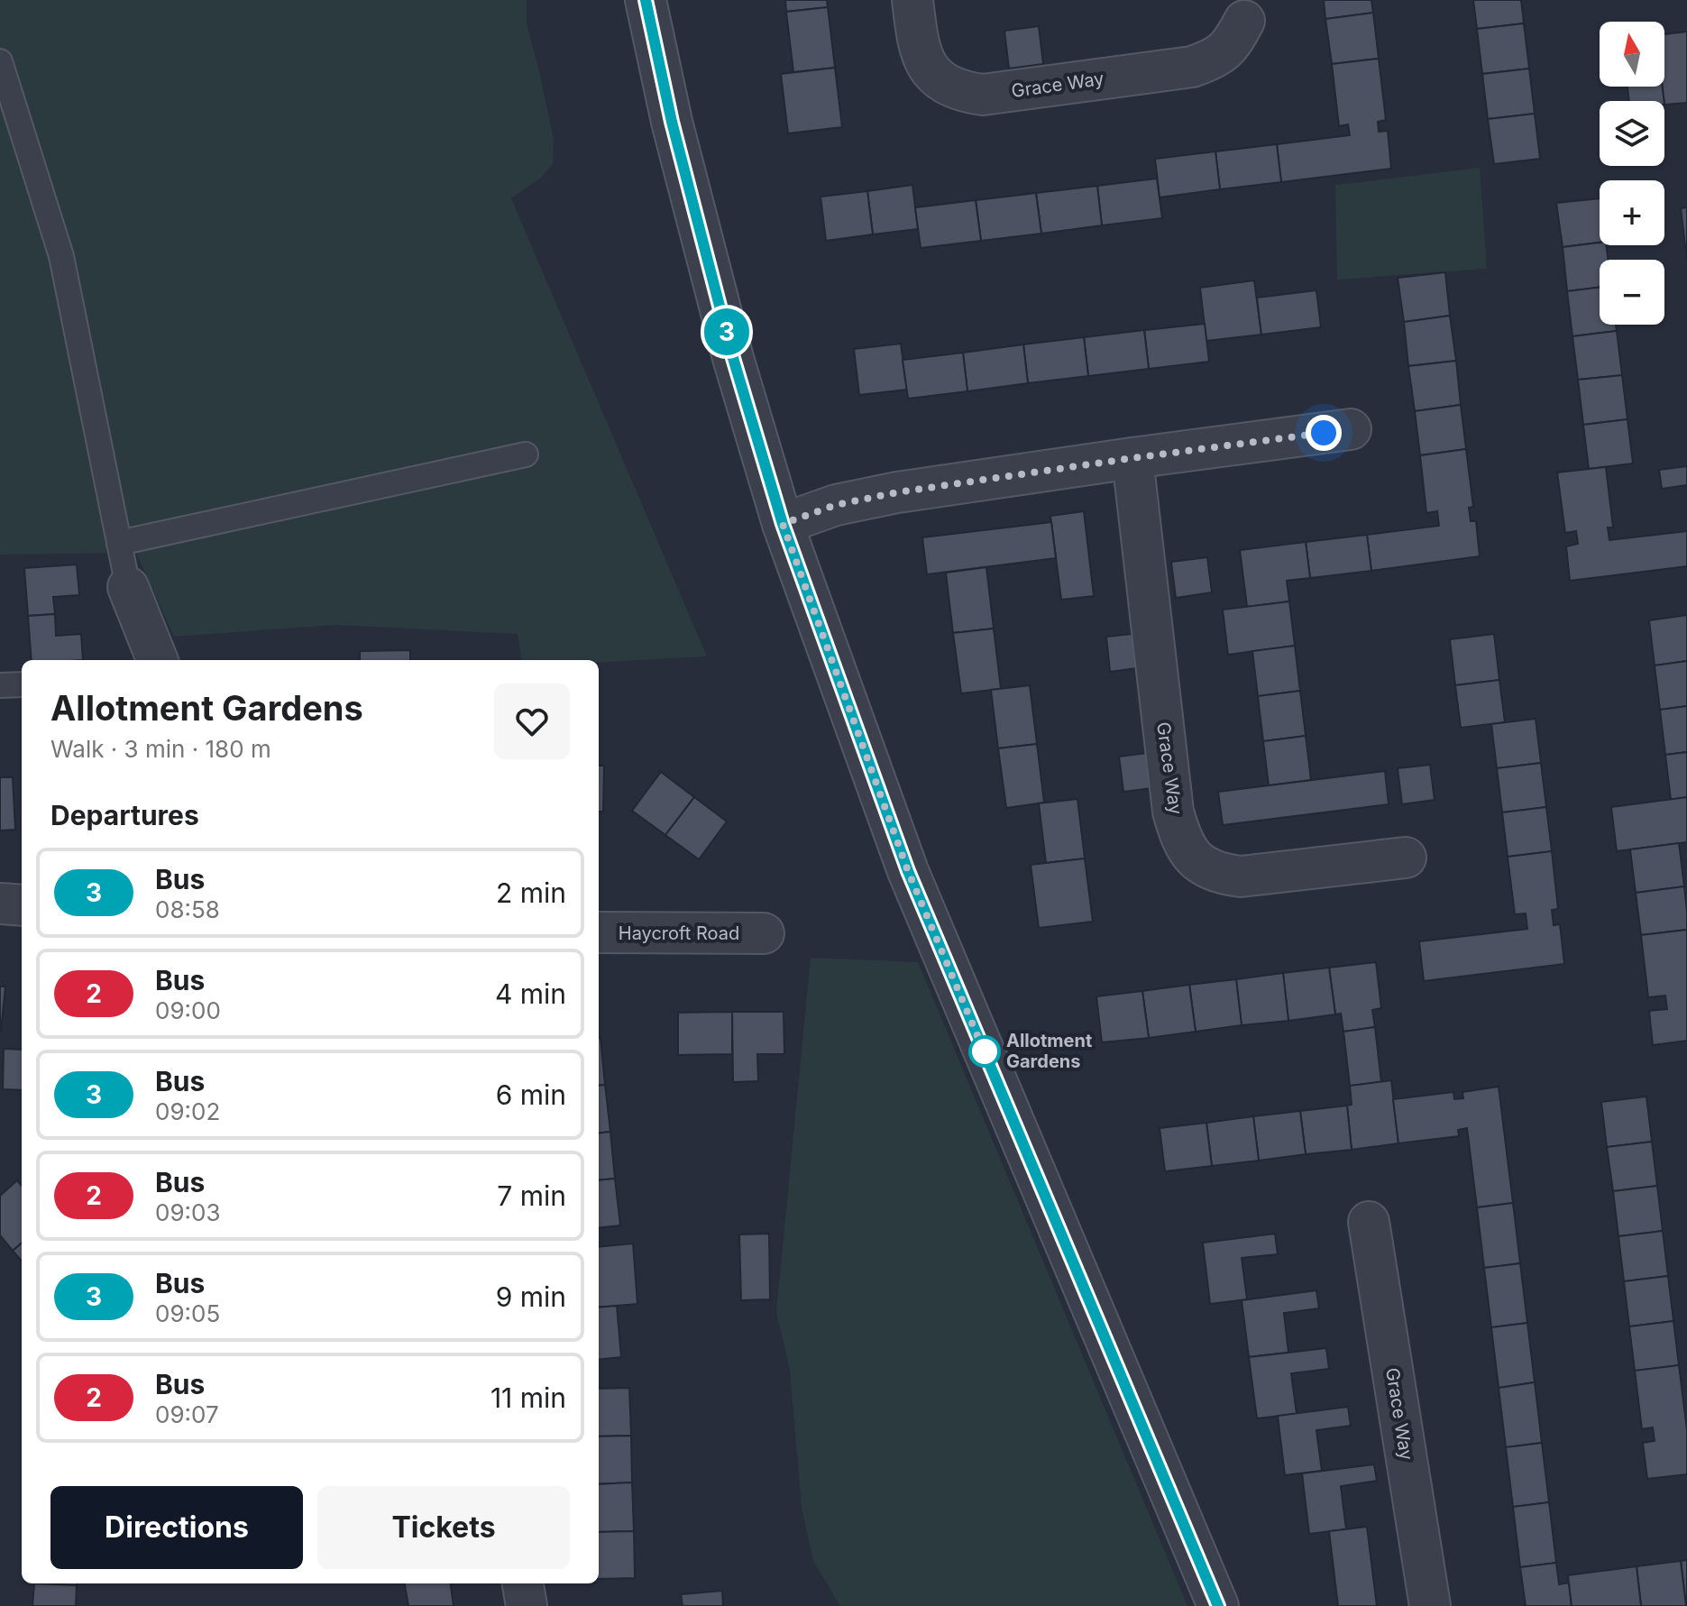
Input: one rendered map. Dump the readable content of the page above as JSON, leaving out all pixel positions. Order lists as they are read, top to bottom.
{
  "streets": {
    "street": ["Grace Way", "Haycroft Road"]
  },
  "places": ["Allotment Gardens"],
  "lines": ["bus line 3"],
  "north": "top",
  "page": {
    "on_map": "3",
    "map_buttons": ["+", "−"],
    "heading": [
      ["Allotment Gardens", "Walk · 3 min · 180 m"],
      "Departures"
    ],
    "list": [
      {
        "mark": "3",
        "name": "Bus",
        "note": "08:58",
        "value": "2 min"
      },
      {
        "mark": "2",
        "name": "Bus",
        "note": "09:00",
        "value": "4 min"
      },
      {
        "mark": "3",
        "name": "Bus",
        "note": "09:02",
        "value": "6 min"
      },
      {
        "mark": "2",
        "name": "Bus",
        "note": "09:03",
        "value": "7 min"
      },
      {
        "mark": "3",
        "name": "Bus",
        "note": "09:05",
        "value": "9 min"
      },
      {
        "mark": "2",
        "name": "Bus",
        "note": "09:07",
        "value": "11 min"
      }
    ],
    "buttons": ["Directions", "Tickets"]
  }
}
